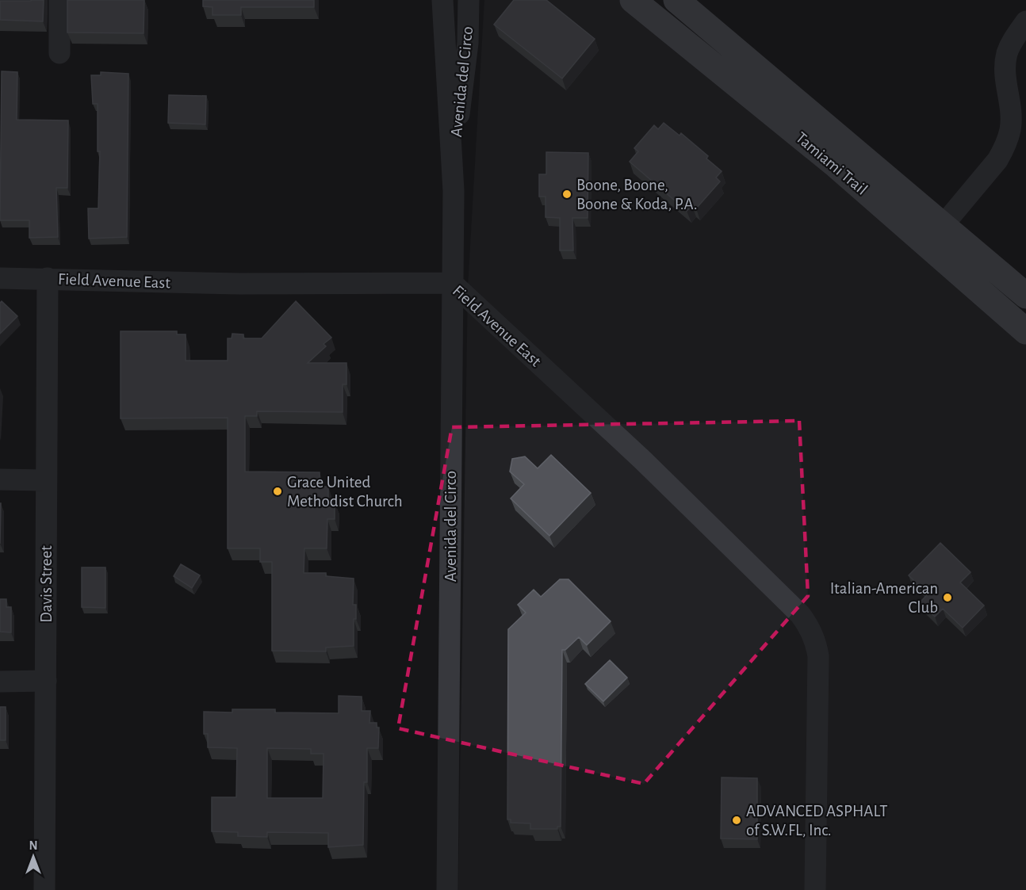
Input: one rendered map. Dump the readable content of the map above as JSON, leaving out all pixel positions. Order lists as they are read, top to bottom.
{
  "streets": {
    "main road": ["Tamiami Trail"],
    "street": ["Avenida del Circo", "Field Avenue East", "Davis Street"]
  },
  "crossings": [
    ["Avenida del Circo", "Field Avenue East"],
    ["Field Avenue East", "Davis Street"]
  ],
  "places": [
    "Boone, Boone, Boone & Koda, P.A.",
    "Grace United Methodist Church",
    "Italian-American Club",
    "ADVANCED ASPHALT of S.W.FL, Inc."
  ],
  "north": "top"
}
